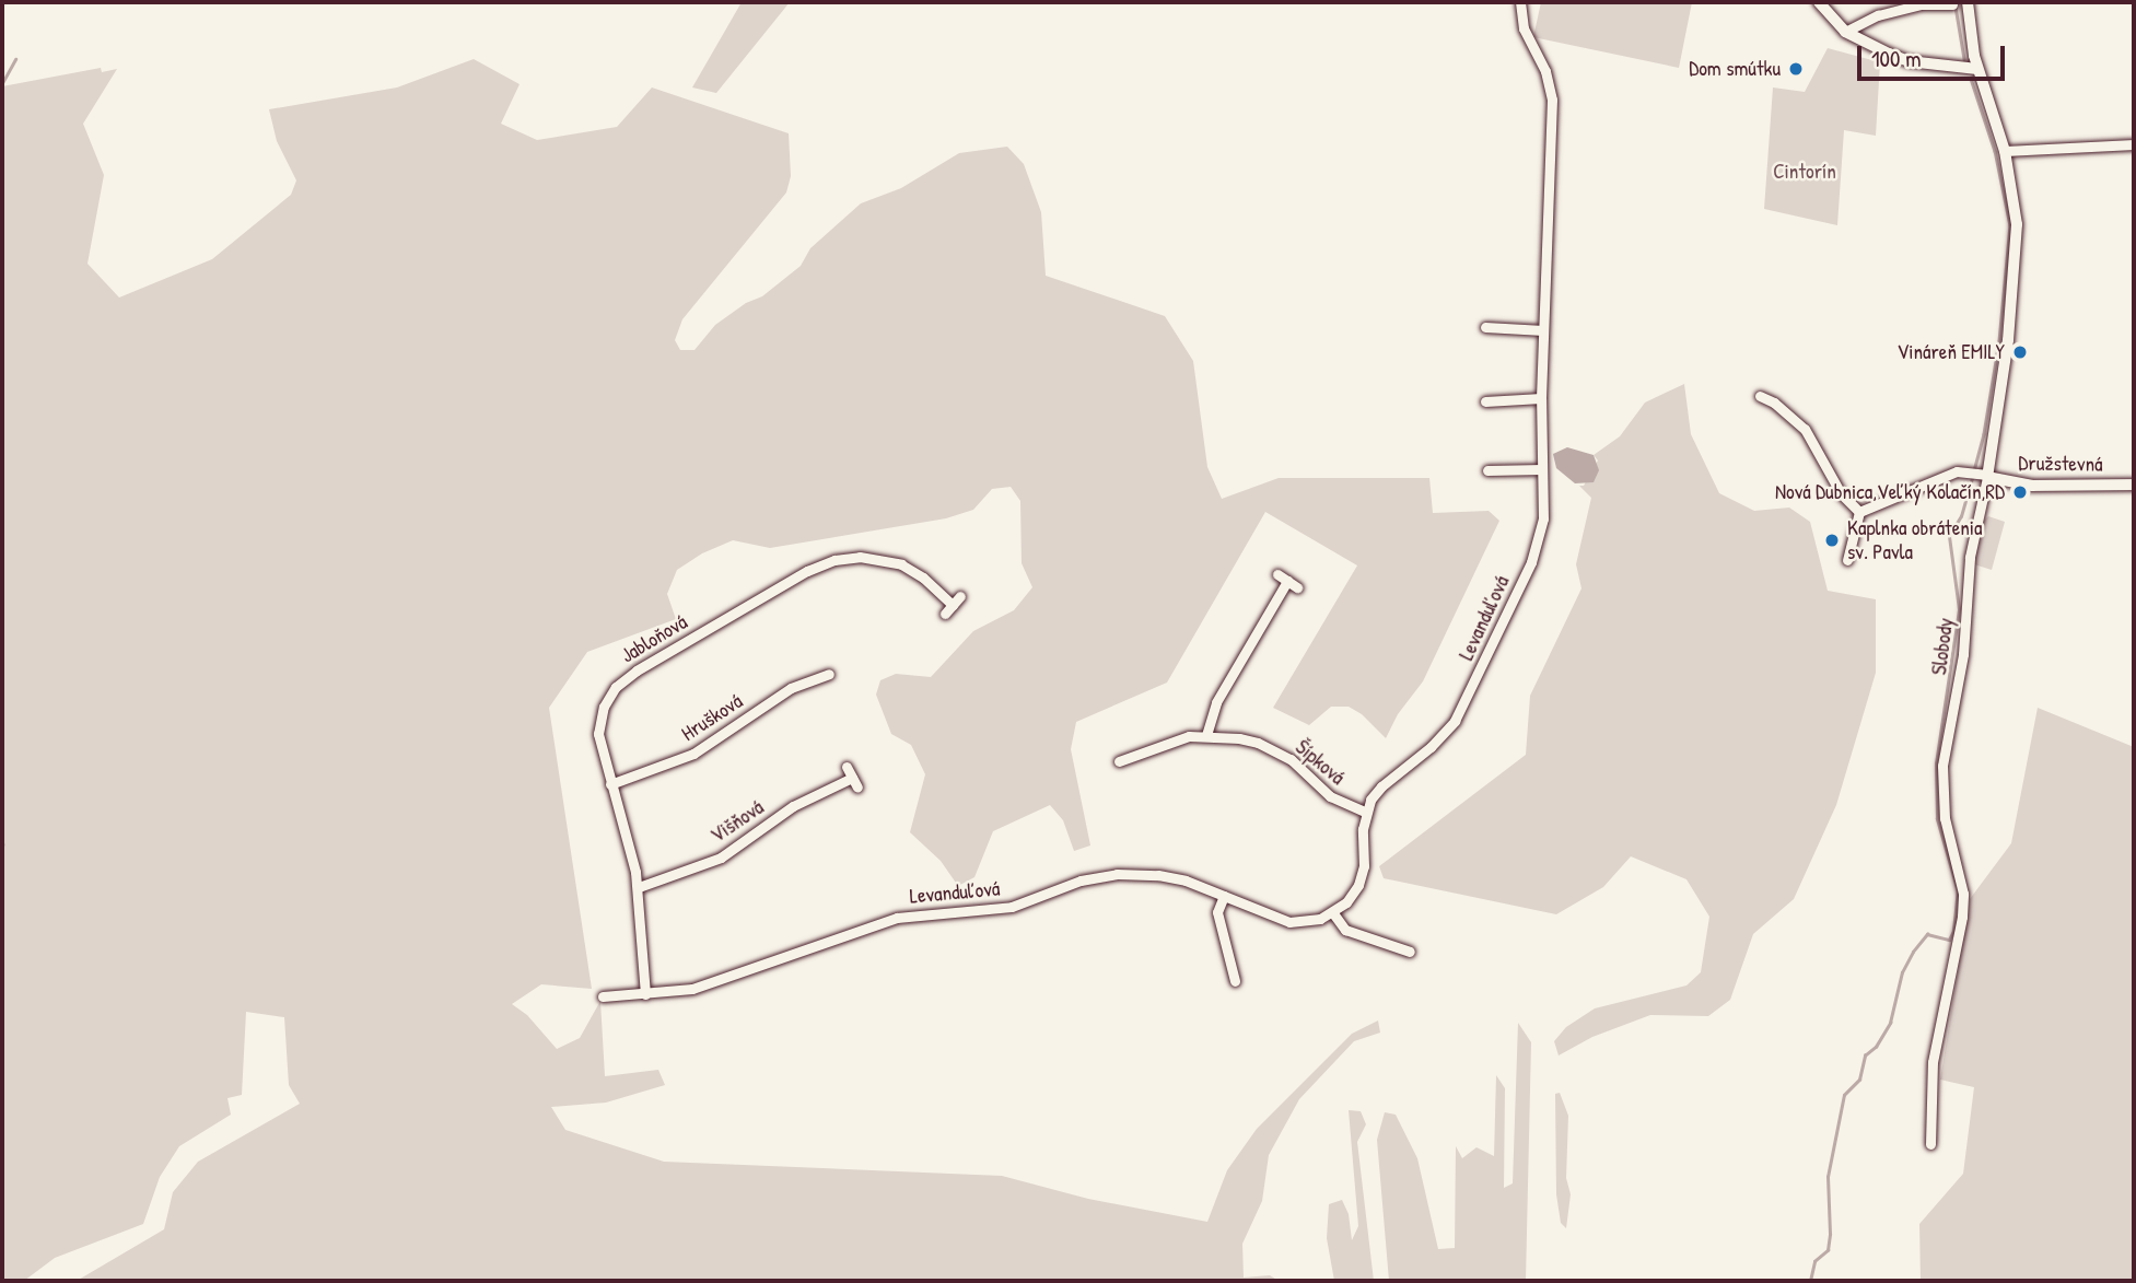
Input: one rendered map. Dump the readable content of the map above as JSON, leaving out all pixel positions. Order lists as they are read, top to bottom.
{
  "streets": {
    "street": [
      "Družstevná",
      "Levanduľová",
      "Jabloňová",
      "Slobody",
      "Hrušková",
      "Šípková",
      "Višňová"
    ]
  },
  "crossings": [
    ["Družstevná", "Slobody"],
    ["Levanduľová", "Jabloňová"],
    ["Levanduľová", "Šípková"],
    ["Jabloňová", "Hrušková"],
    ["Jabloňová", "Višňová"]
  ],
  "parks": ["Cintorín"],
  "places": [
    "Dom smútku",
    "Vináreň EMILY",
    "Nová Dubnica,Veľký Kolačín,RD",
    "Kaplnka obrátenia sv. Pavla"
  ],
  "scale_bar": "100 m"
}
